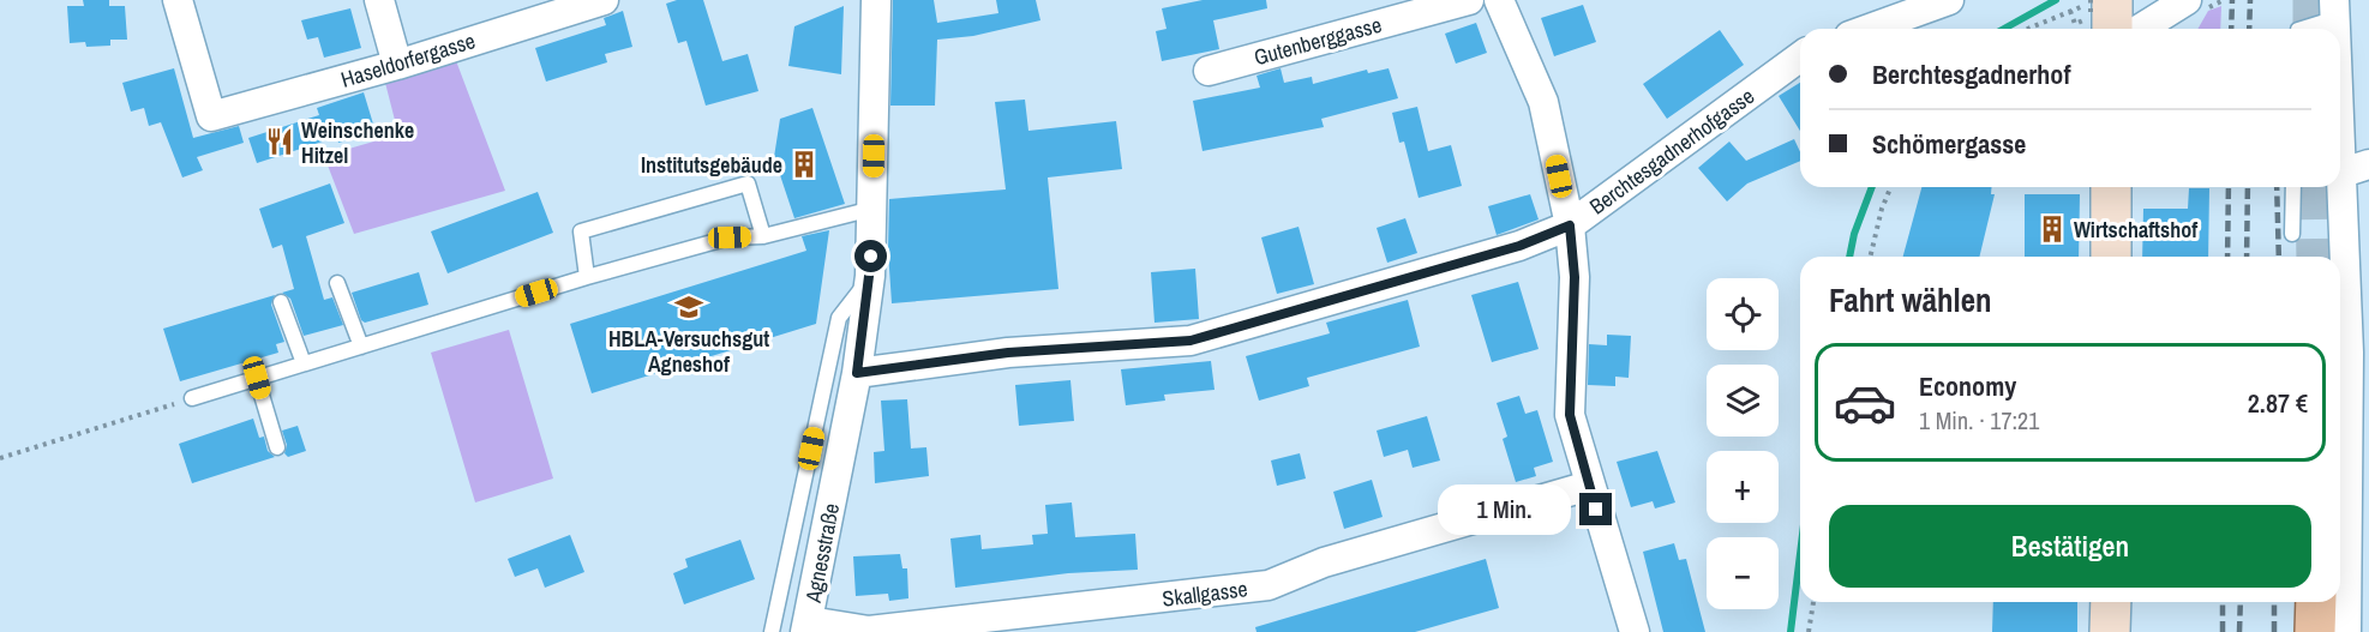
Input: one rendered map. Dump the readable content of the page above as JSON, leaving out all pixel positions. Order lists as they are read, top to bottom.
{
  "streets": {
    "street": [
      "Gutenberggasse",
      "Haseldorfergasse",
      "Berchtesgadnerhofgasse",
      "Agnesstraße",
      "Skallgasse"
    ]
  },
  "crossings": [
    ["Berchtesgadnerhofgasse", "Agnesstraße"],
    ["Agnesstraße", "Skallgasse"]
  ],
  "places": {
    "restaurant": ["Weinschenke Hitzel"],
    "building": ["Institutsgebäude", "Wirtschaftshof"],
    "school or university": ["HBLA-Versuchsgut Agneshof"]
  },
  "page": {
    "banner": ["Berchtesgadnerhof", "Schömergasse"],
    "heading": "Fahrt wählen",
    "map_buttons": ["+", "−"],
    "list": [
      {
        "name": "Economy",
        "note": "1 Min. · 17:21",
        "value": "2.87 €"
      }
    ],
    "bubble": "1 Min.",
    "buttons": "Bestätigen"
  }
}
